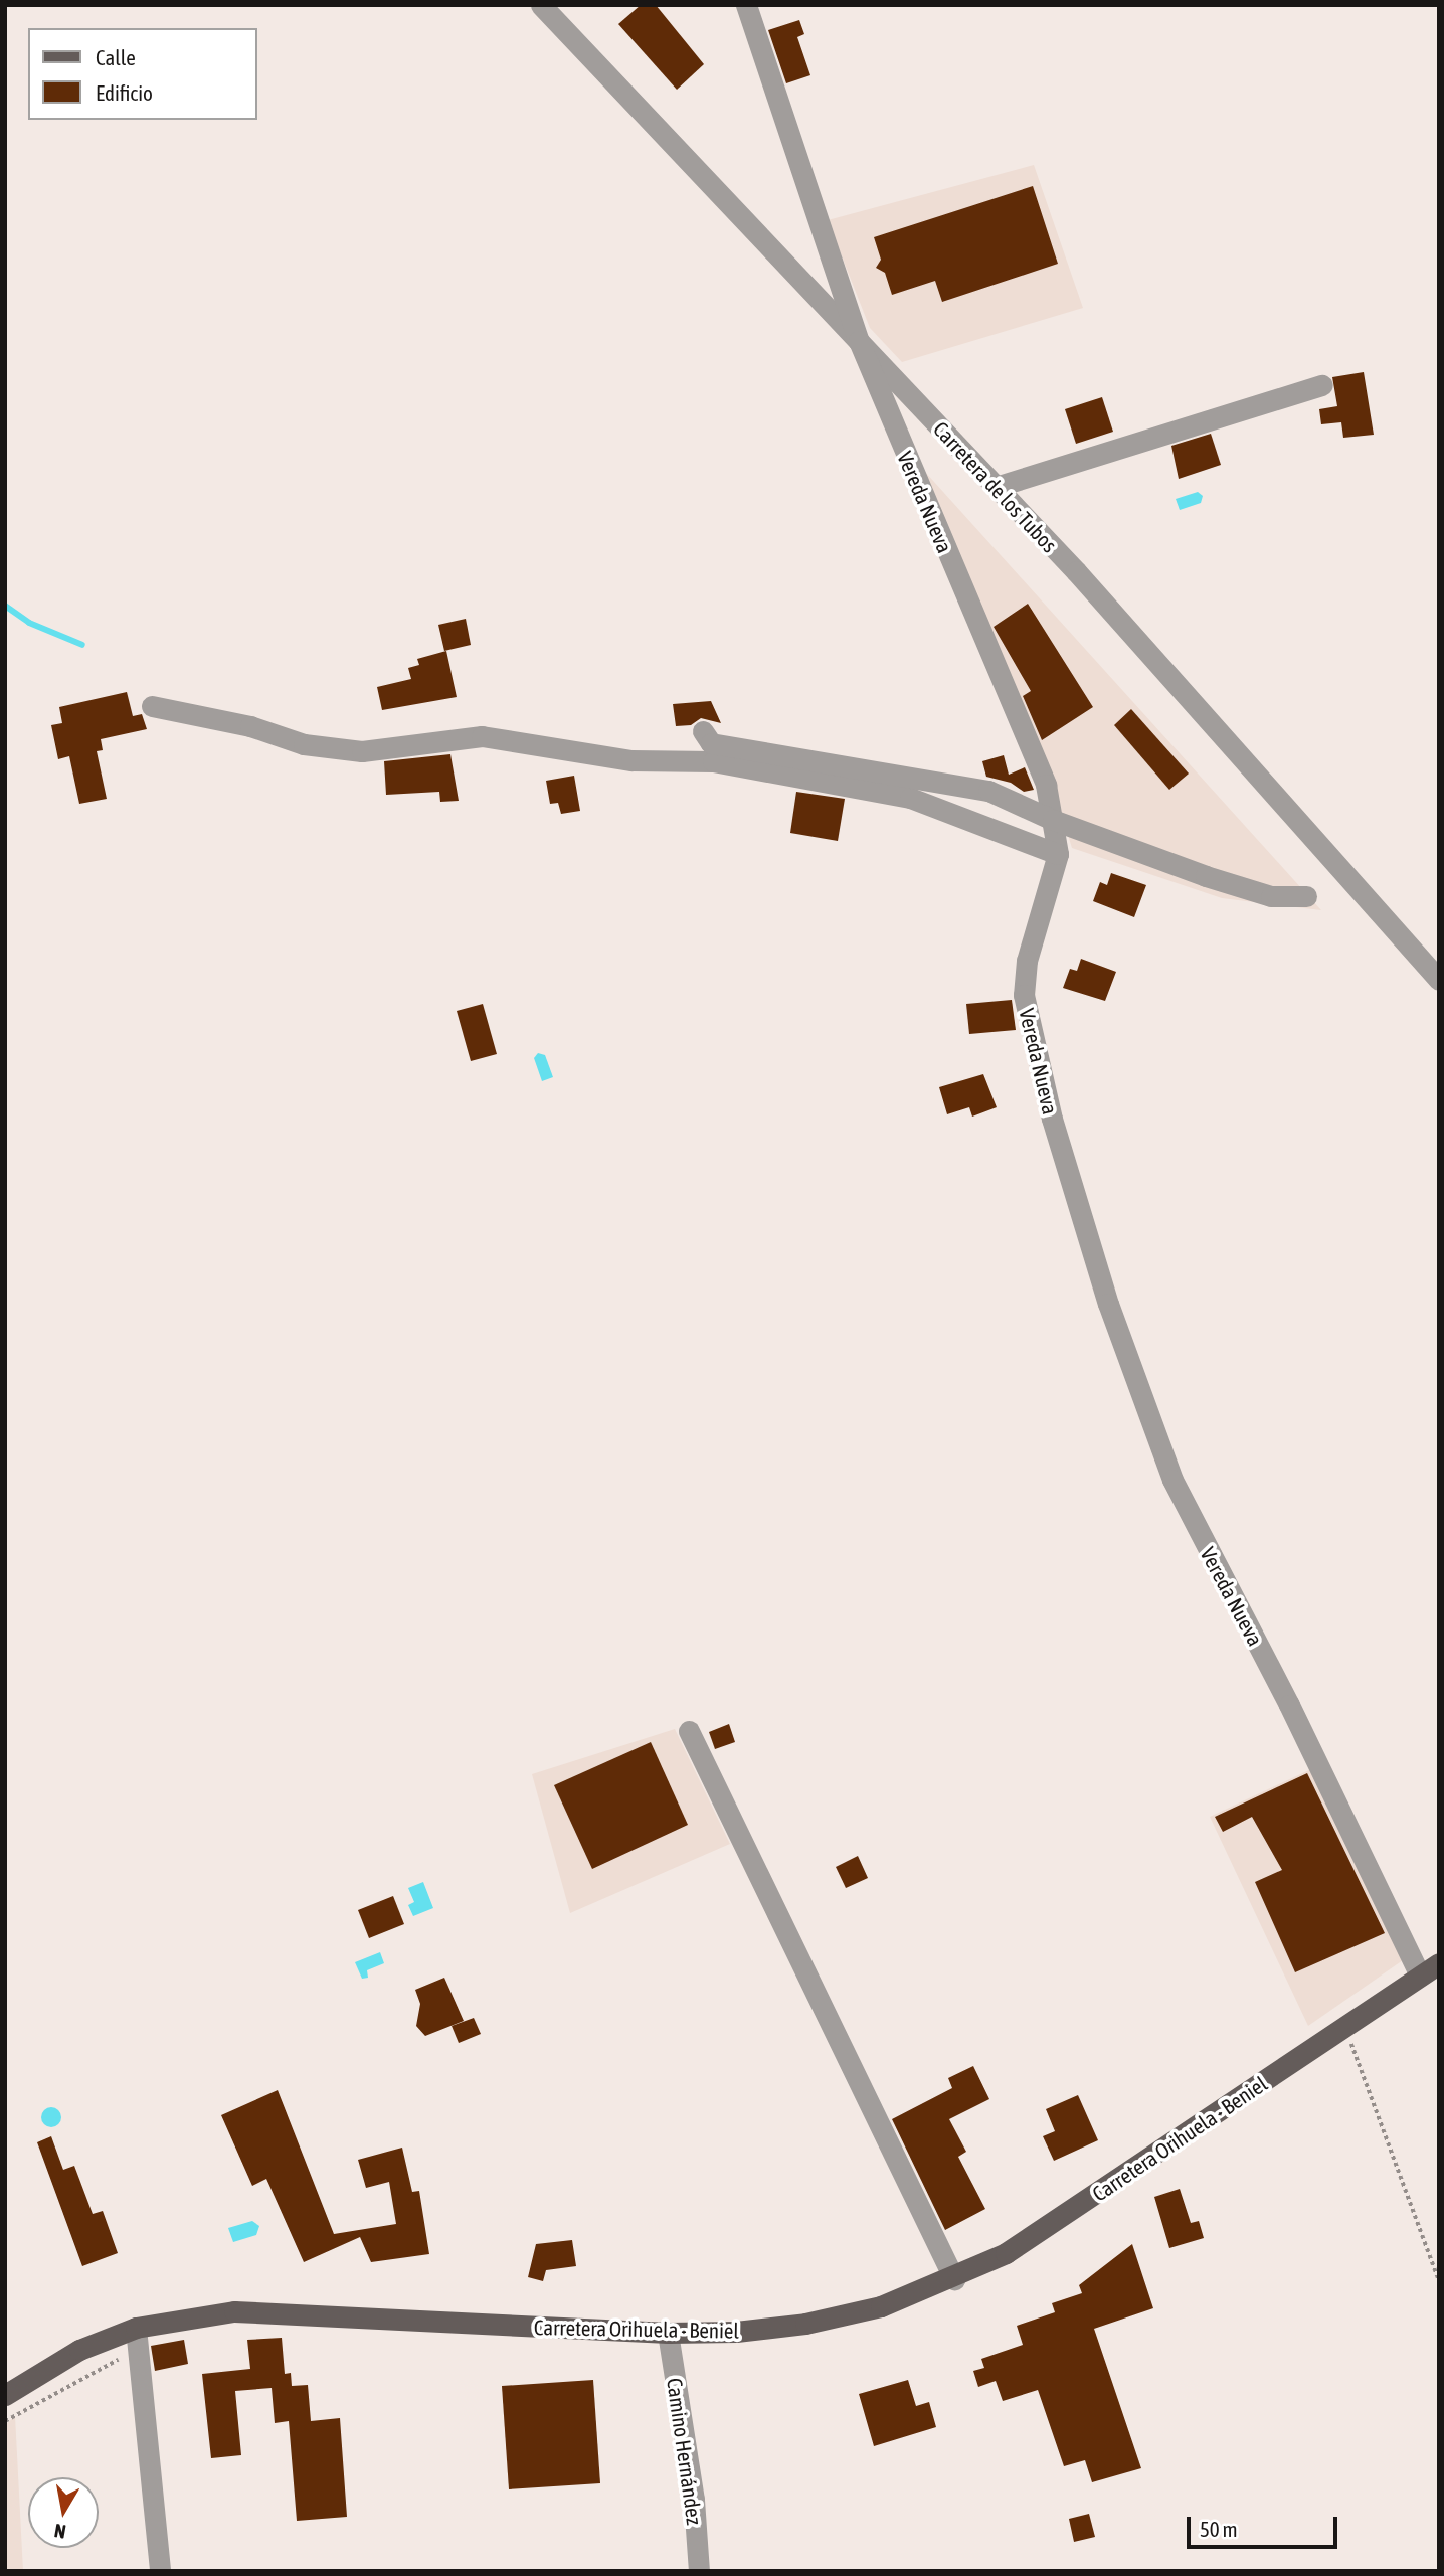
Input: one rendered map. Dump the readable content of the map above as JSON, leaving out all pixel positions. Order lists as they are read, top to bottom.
{
  "streets": {
    "main road": ["Carretera Orihuela - Beniel"],
    "street": ["Carretera de los Tubos", "Vereda Nueva", "Camino Hernández"]
  },
  "crossings": [
    ["Carretera de los Tubos", "Vereda Nueva"],
    ["Vereda Nueva", "Carretera Orihuela - Beniel"],
    ["Carretera Orihuela - Beniel", "Camino Hernández"]
  ],
  "legend": ["Calle", "Edificio"],
  "scale_bar": "50 m",
  "north": "bottom"
}
